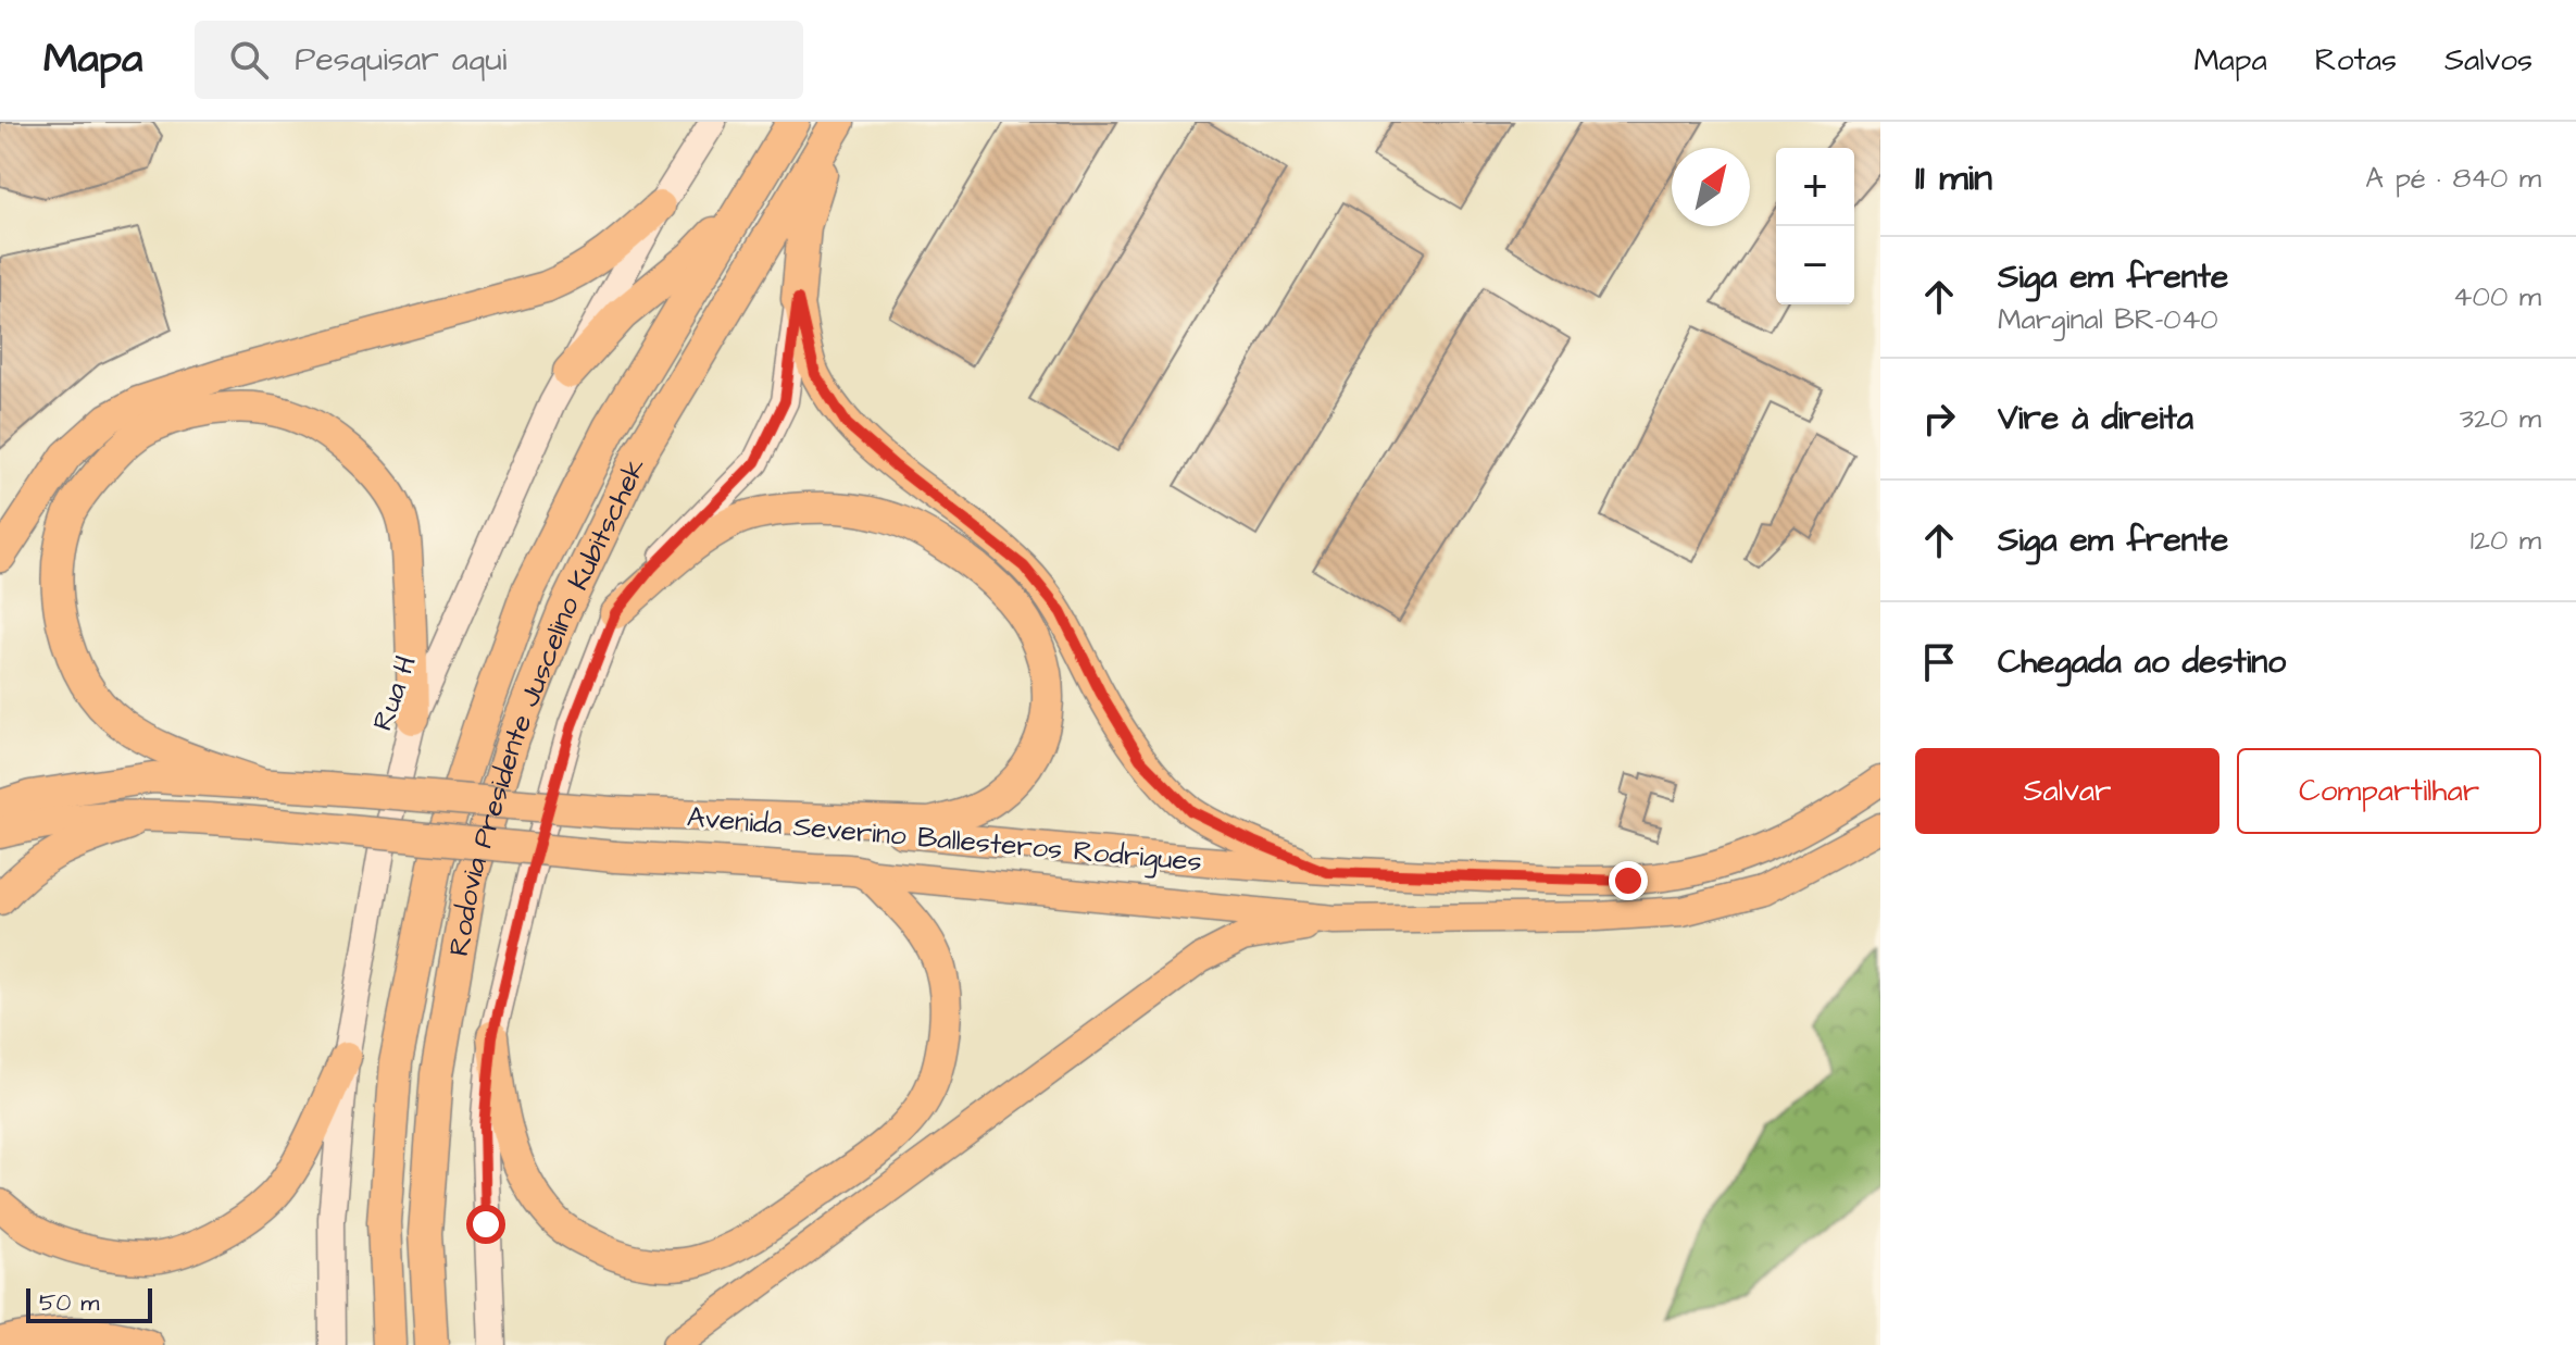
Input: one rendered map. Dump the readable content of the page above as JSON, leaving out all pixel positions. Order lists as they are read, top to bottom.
{
  "streets": {
    "highway": ["Rodovia Presidente Juscelino Kubitschek", "Avenida Severino Ballesteros Rodrigues"],
    "main road": ["Rua H"]
  },
  "scale_bar": "50 m",
  "north": "top right",
  "page": {
    "header": "Mapa",
    "search": "Pesquisar aqui",
    "nav": ["Mapa", "Rotas", "Salvos"],
    "heading": ["11 min", "A pé · 840 m"],
    "map_buttons": ["+", "−"],
    "list": [
      ["Siga em frente", "Marginal BR-040", "400 m"],
      ["Vire à direita", "320 m"],
      ["Siga em frente", "120 m"],
      "Chegada ao destino"
    ],
    "buttons": ["Salvar", "Compartilhar"],
    "scale": "50 m"
  }
}
